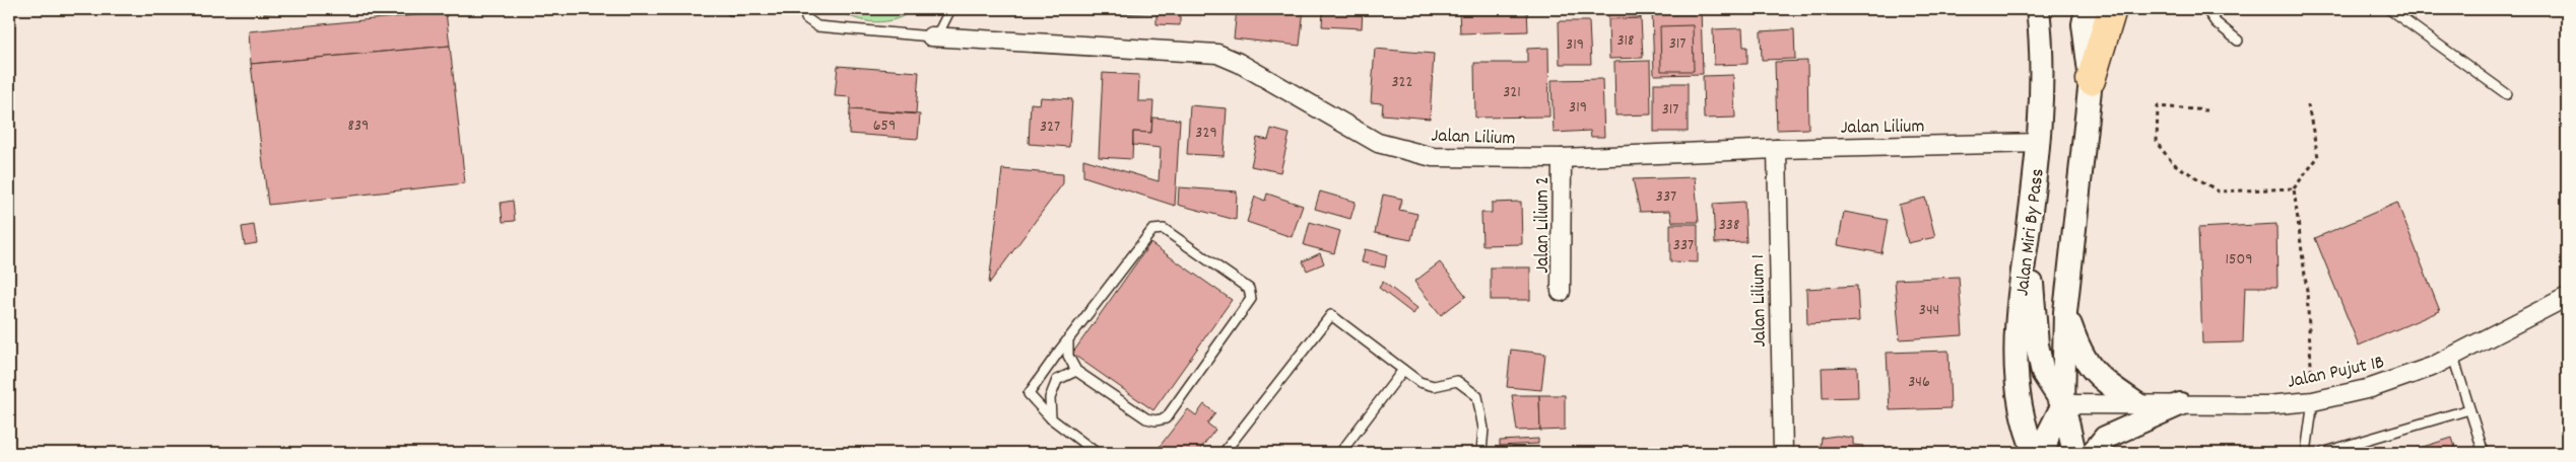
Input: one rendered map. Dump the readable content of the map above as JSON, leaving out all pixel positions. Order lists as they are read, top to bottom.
{
  "streets": {
    "street": [
      "Jalan Lilium",
      "Jalan Lilium 2",
      "Jalan Miri By Pass",
      "Jalan Lilium 1",
      "Jalan Pujut 1B"
    ]
  },
  "crossings": [
    ["Jalan Lilium", "Jalan Lilium 2"],
    ["Jalan Lilium", "Jalan Miri By Pass"],
    ["Jalan Lilium", "Jalan Lilium 1"]
  ],
  "house_numbers": [
    "318",
    "317",
    "319",
    "322",
    "321",
    "319",
    "317",
    "839",
    "659",
    "327",
    "329",
    "337",
    "338",
    "337",
    "1509",
    "344",
    "346"
  ]
}
